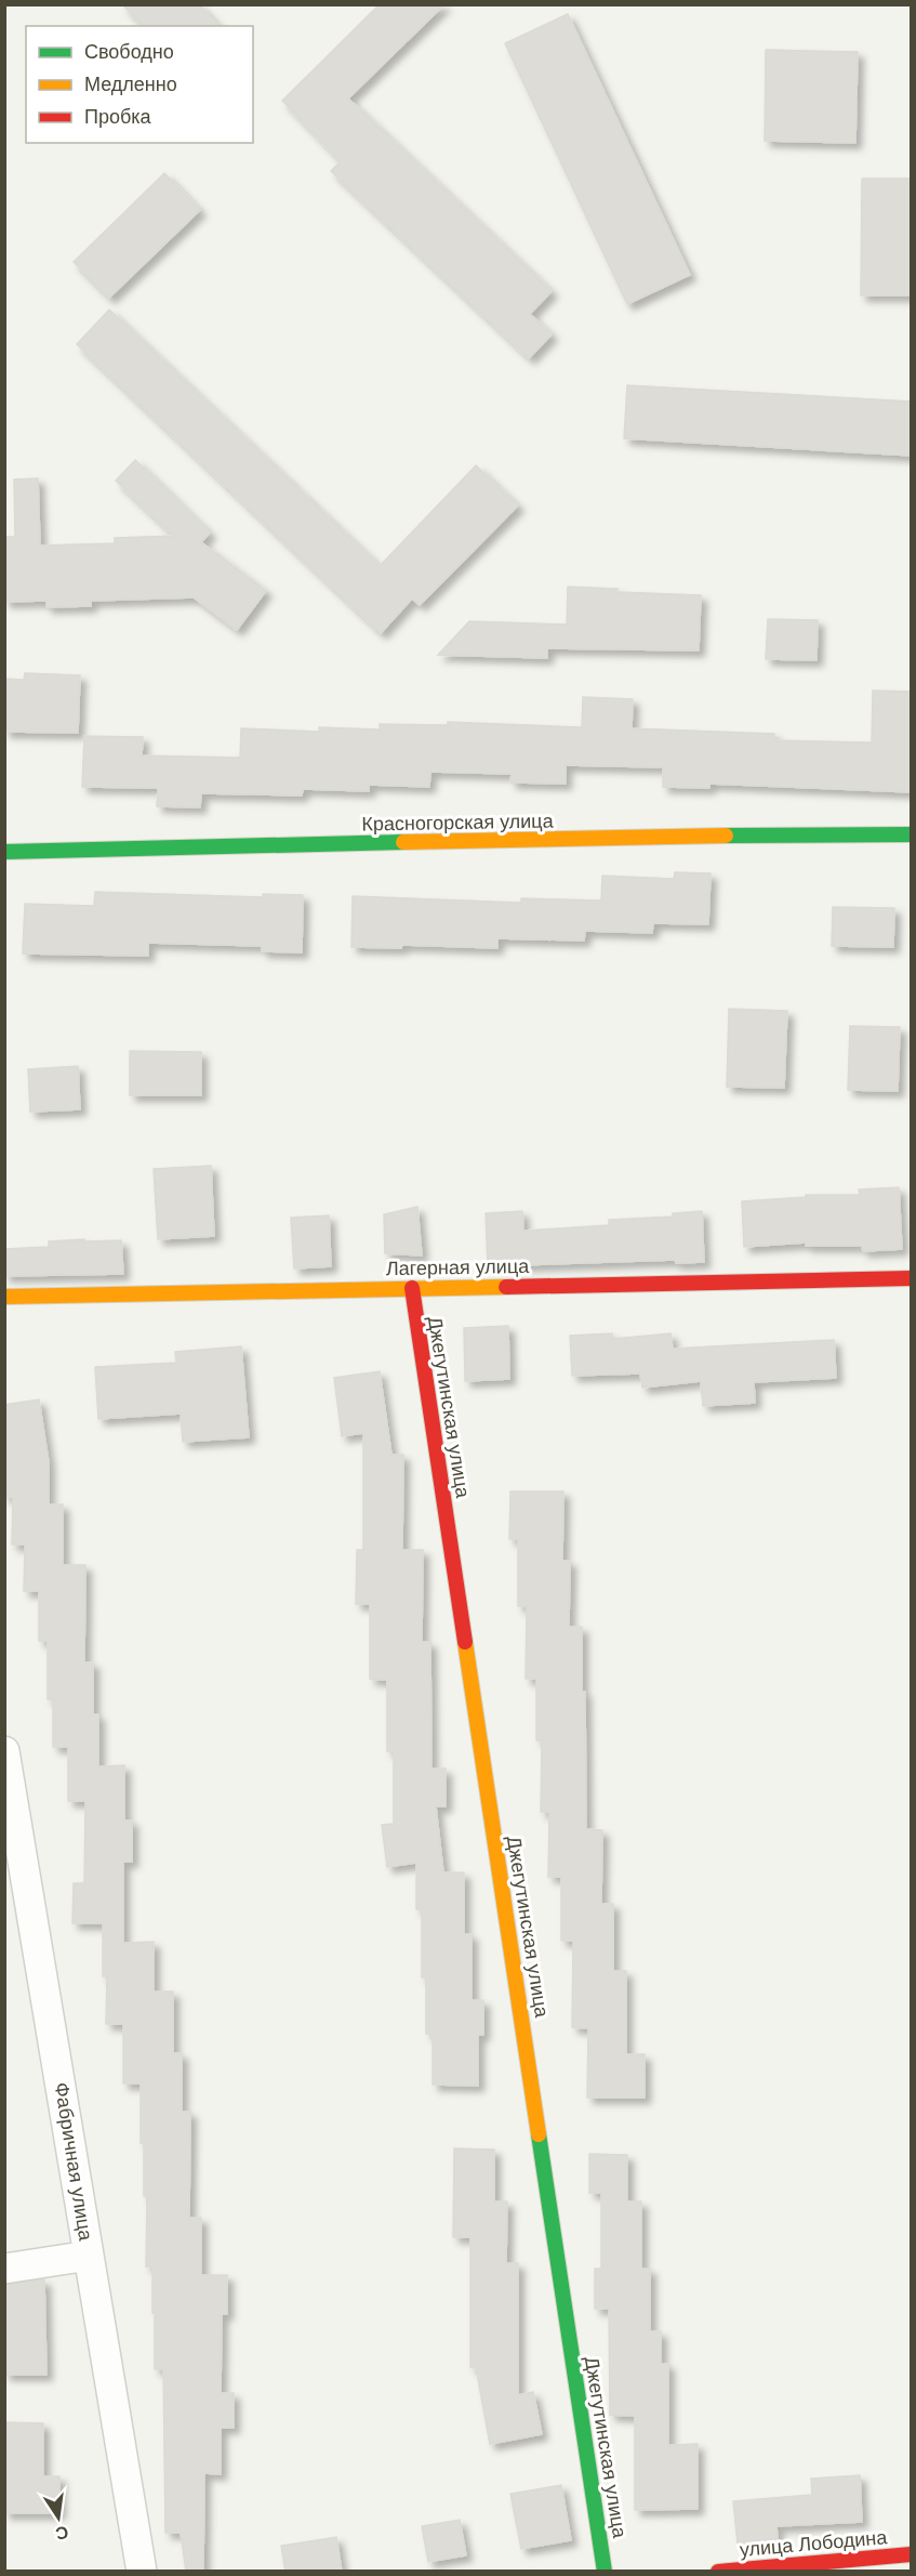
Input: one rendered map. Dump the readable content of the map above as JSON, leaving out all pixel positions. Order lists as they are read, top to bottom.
{
  "streets": {
    "street": [
      "Красногорская улица",
      "Лагерная улица",
      "Джегутинская улица",
      "Фабричная улица",
      "улица Лободина"
    ]
  },
  "crossings": [
    ["Лагерная улица", "Джегутинская улица"]
  ],
  "legend": ["Свободно", "Медленно", "Пробка"],
  "north": "bottom"
}
